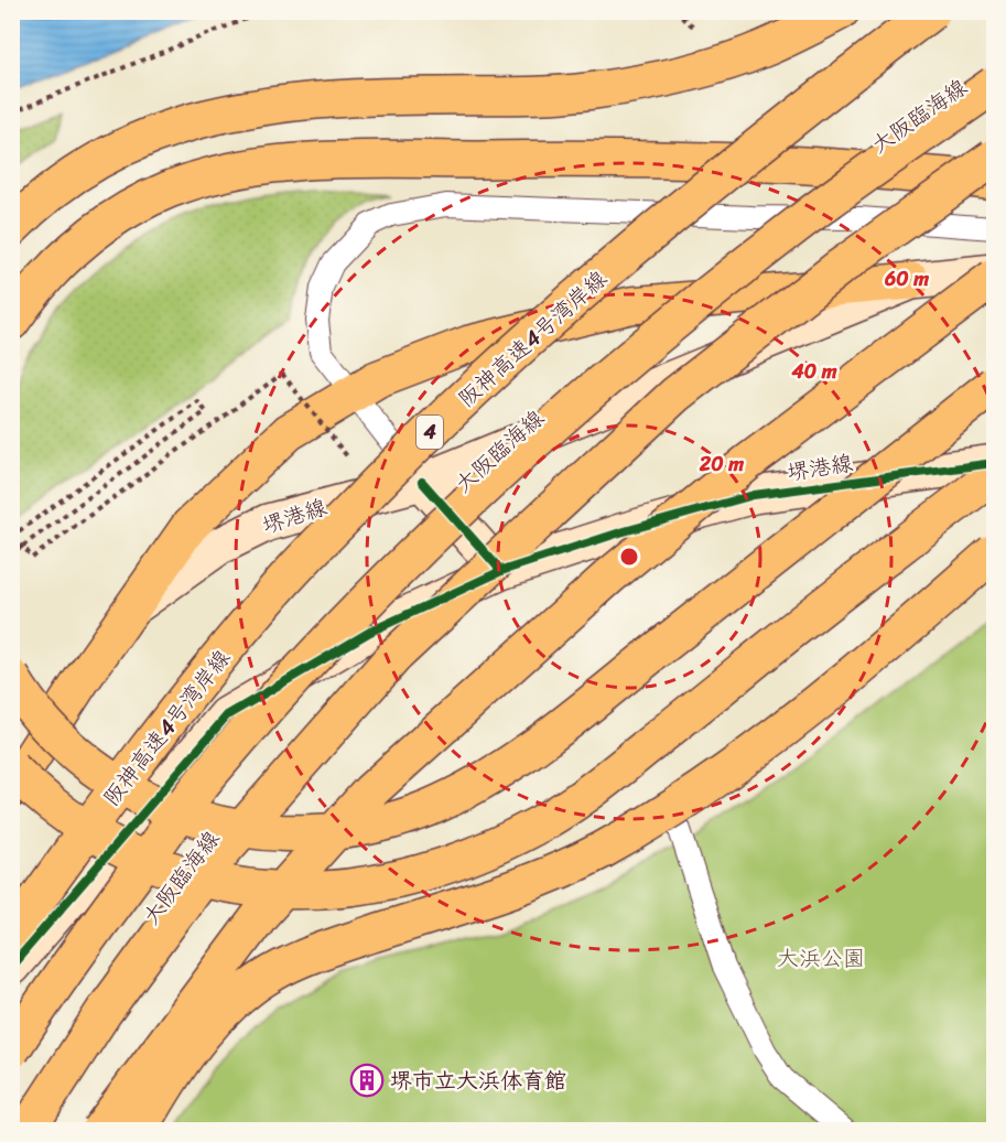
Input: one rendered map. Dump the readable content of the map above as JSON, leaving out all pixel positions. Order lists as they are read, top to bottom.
{
  "streets": {
    "main road": [
      "大阪臨海線",
      "阪神高速4号湾岸線",
      "4",
      "堺港線"
    ]
  },
  "parks": ["大浜公園"],
  "places": {
    "building": ["堺市立大浜体育館"]
  },
  "rings": ["60 m", "40 m", "20 m"]
}
